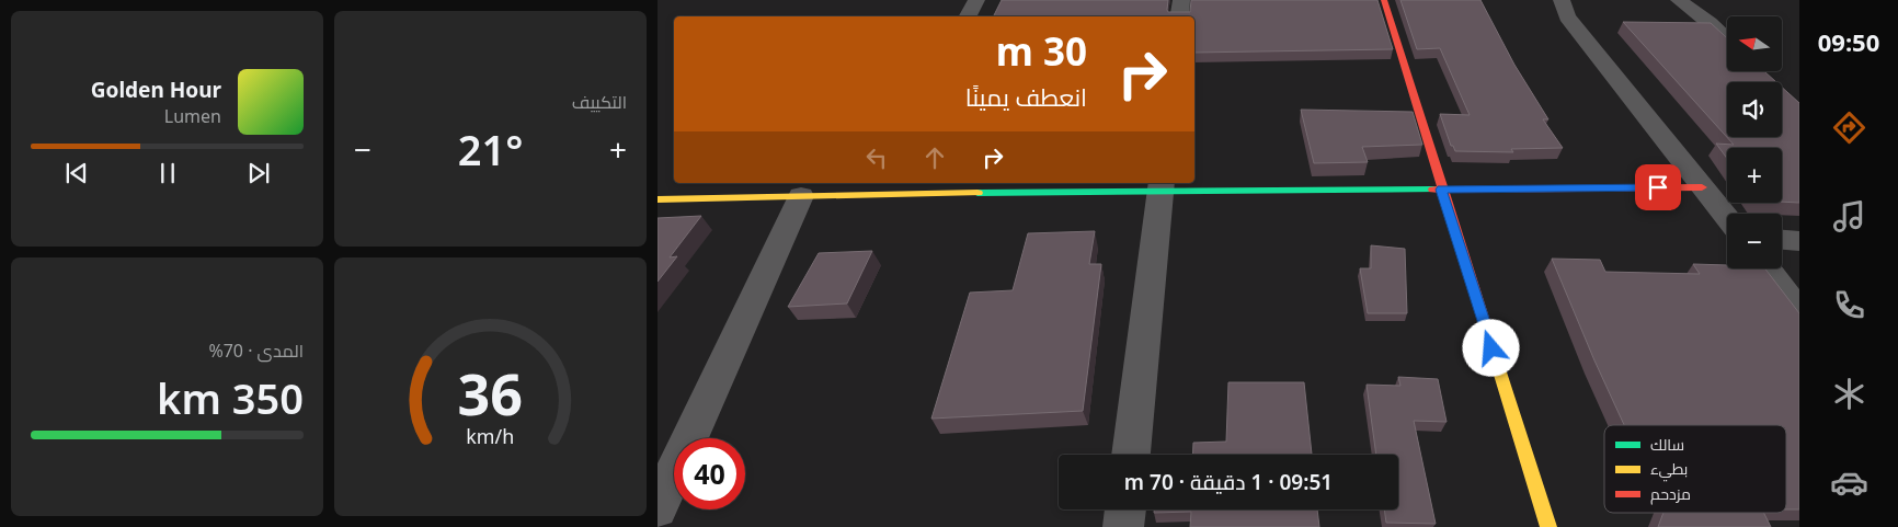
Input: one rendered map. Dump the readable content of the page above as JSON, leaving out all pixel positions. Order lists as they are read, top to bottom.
{
  "legend": ["سالك", "بطيء", "مزدحم"],
  "north": "left",
  "page": {
    "tabs": "09:50",
    "tile": [
      "التكييف",
      ["المدى · 70%", "350 km"]
    ],
    "map_buttons": ["+", "−"],
    "turn": ["30 m", "انعطف يمينًا"],
    "song": ["Golden Hour", "Lumen"],
    "heat": ["−", "21°", "+"],
    "limit": "40",
    "trip": "09:51 · 1 دقيقة · 70 m",
    "gauge": ["36", "km/h"]
  }
}
